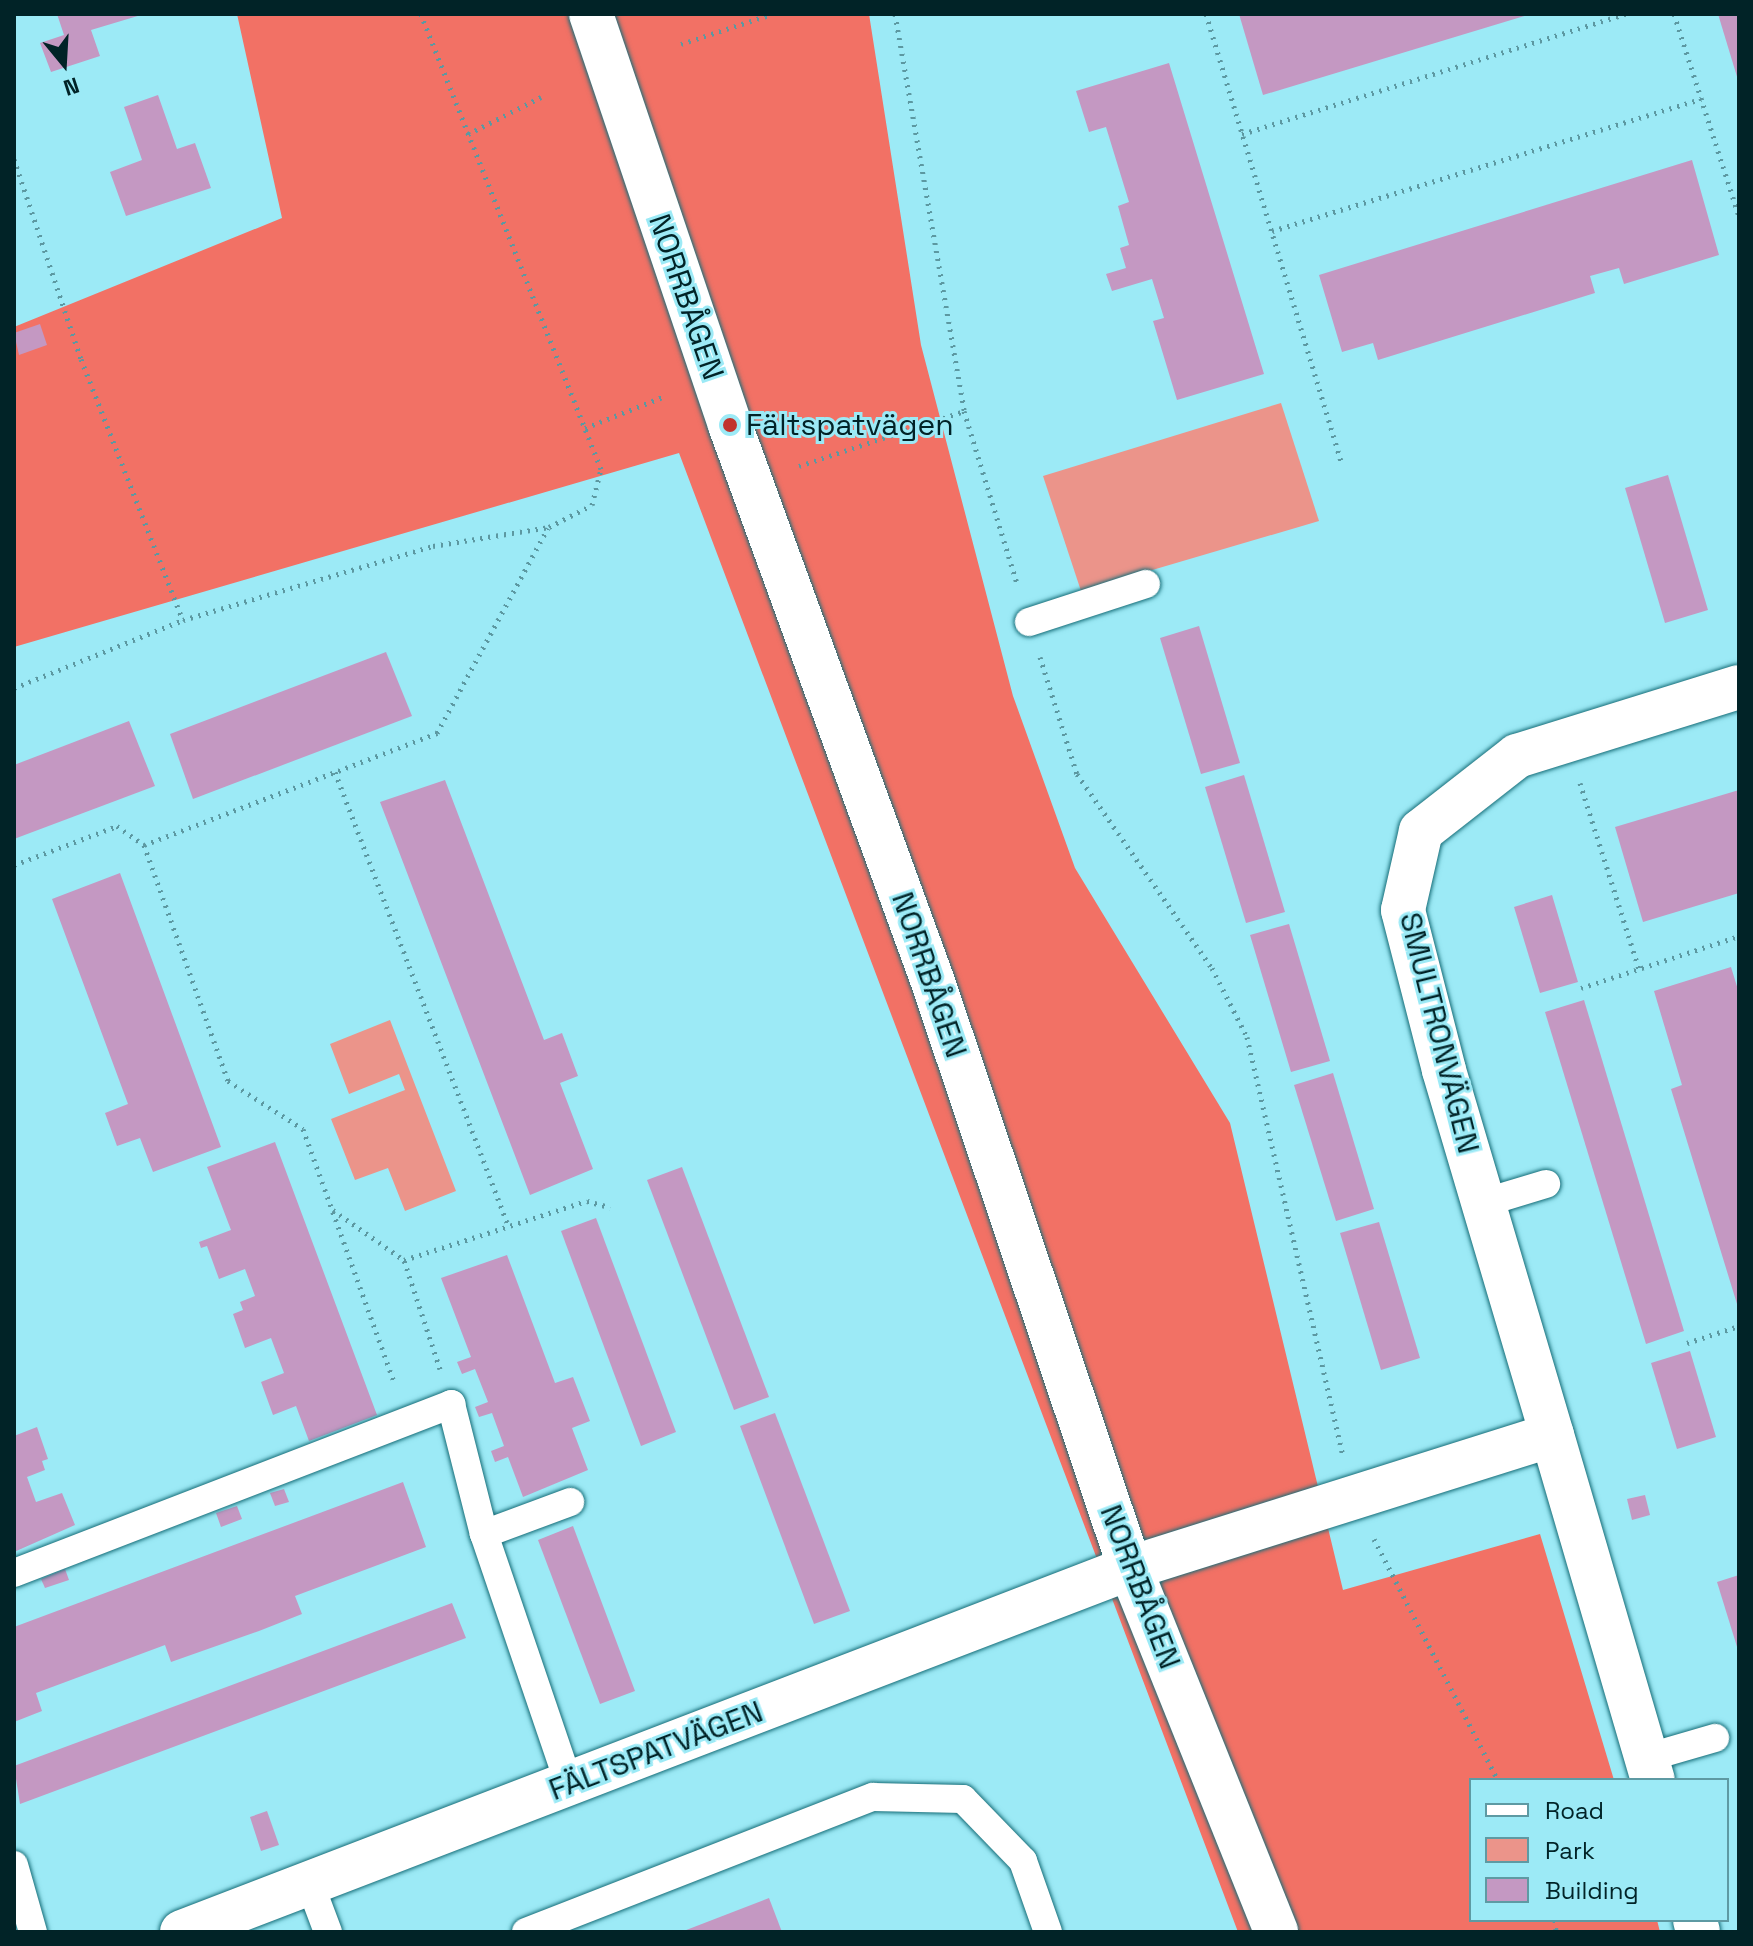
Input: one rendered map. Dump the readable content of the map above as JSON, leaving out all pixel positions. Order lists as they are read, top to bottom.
{
  "streets": {
    "street": ["NORRBÅGEN", "SMULTRONVÄGEN", "FÄLTSPATVÄGEN"]
  },
  "crossings": [
    ["NORRBÅGEN", "FÄLTSPATVÄGEN"]
  ],
  "places": ["Fältspatvägen"],
  "legend": ["Road", "Park", "Building"],
  "north": "bottom"
}
